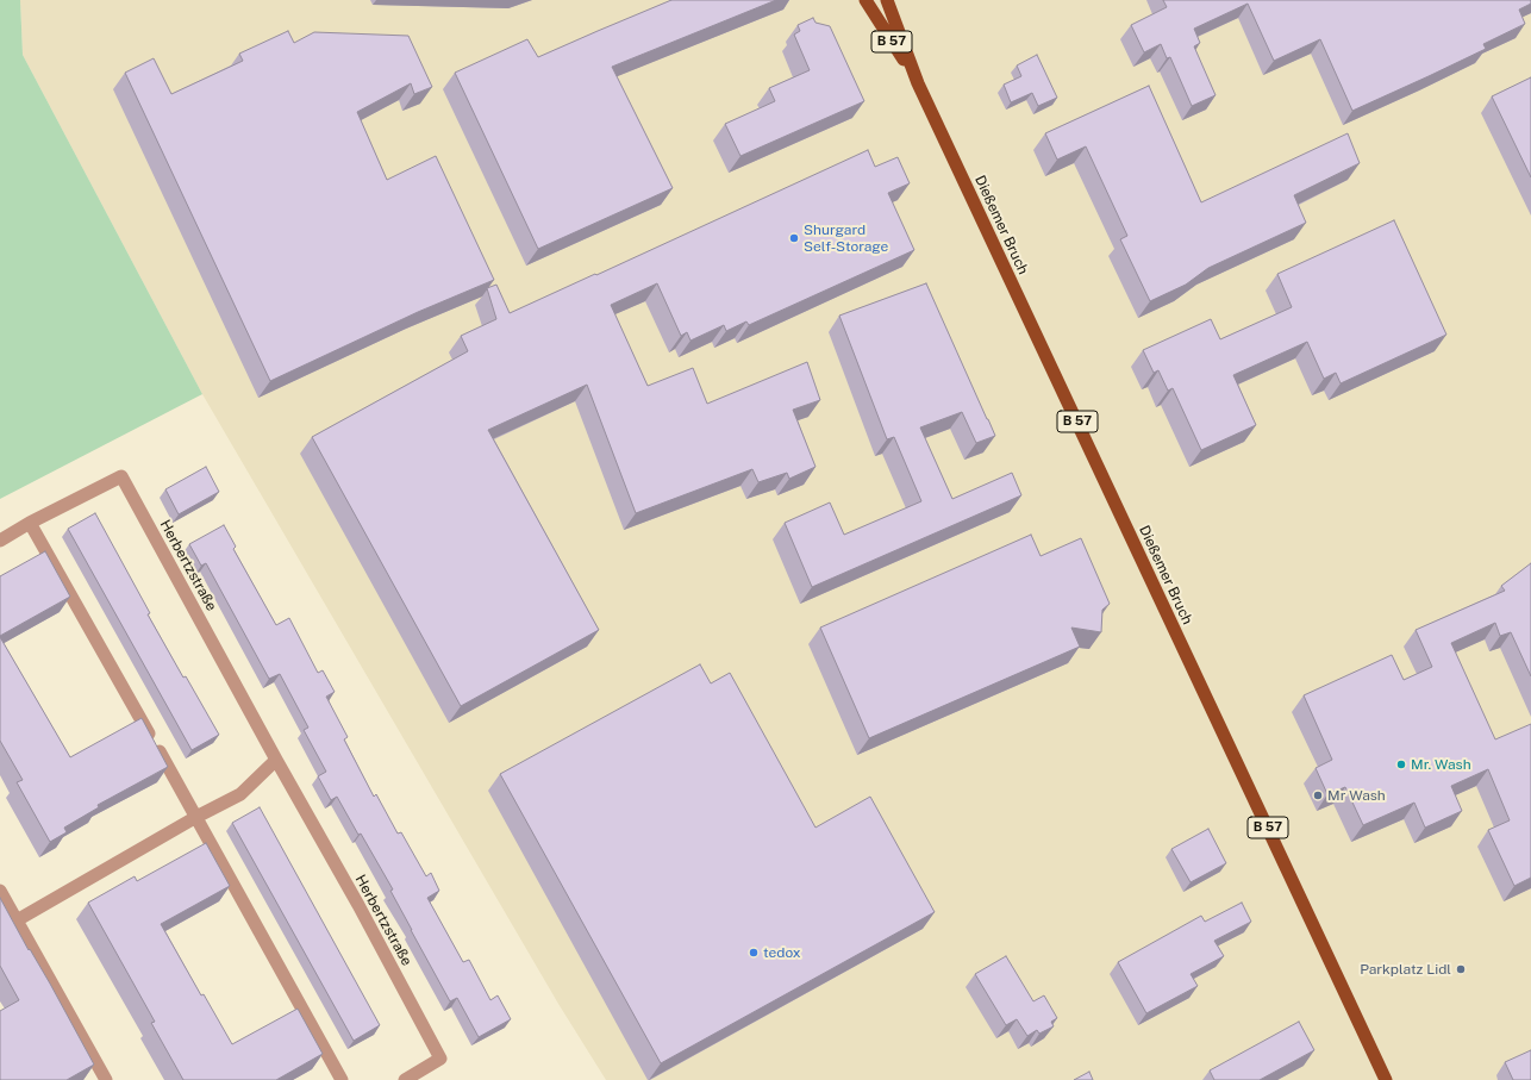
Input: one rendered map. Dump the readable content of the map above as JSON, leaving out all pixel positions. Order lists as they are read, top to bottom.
{
  "streets": {
    "main road": ["B 57", "Dießemer Bruch"],
    "street": ["Herbertzstraße"]
  },
  "places": [
    "Shurgard Self-Storage",
    "Mr. Wash",
    "Mr Wash",
    "tedox",
    "Parkplatz Lidl"
  ]
}
